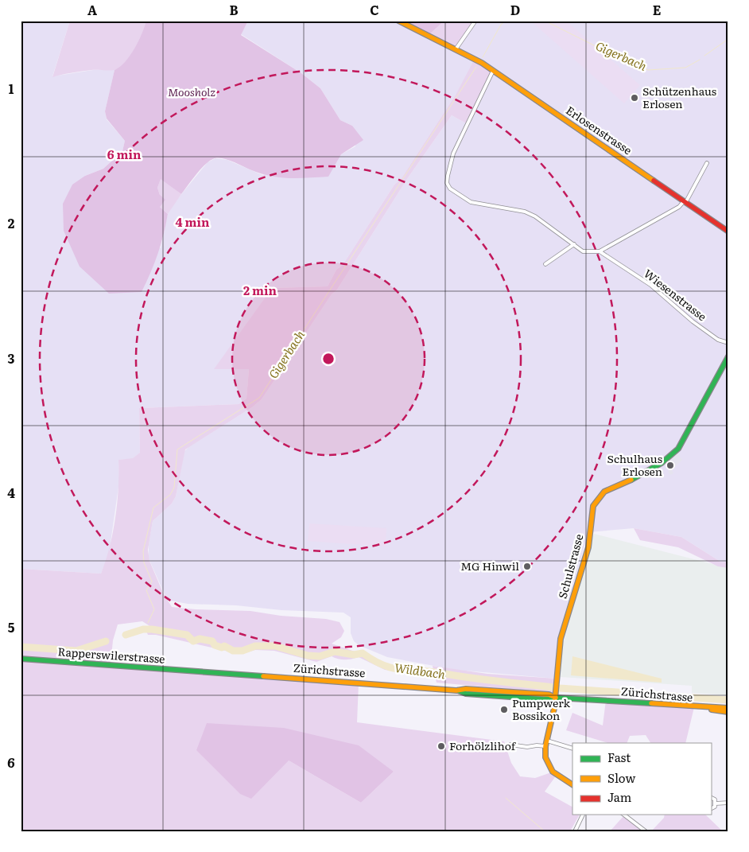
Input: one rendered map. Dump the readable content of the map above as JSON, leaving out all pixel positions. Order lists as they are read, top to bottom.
{
  "streets": {
    "street": [
      "Erlosenstrasse",
      "Wiesenstrasse",
      "Schulstrasse",
      "Rapperswilerstrasse",
      "Zürichstrasse"
    ]
  },
  "crossings": [
    ["Erlosenstrasse", "Wiesenstrasse"],
    ["Schulstrasse", "Zürichstrasse"],
    ["Rapperswilerstrasse", "Zürichstrasse"]
  ],
  "water": ["Gigerbach", "Wildbach"],
  "parks": ["Moosholz"],
  "places": [
    "Schützenhaus Erlosen",
    "Schulhaus Erlosen",
    "MG Hinwil",
    "Pumpwerk Bossikon",
    "Forhölzlihof"
  ],
  "legend": ["Fast", "Slow", "Jam"],
  "grid": {
    "columns": [
      "A",
      "B",
      "C",
      "D",
      "E"
    ],
    "rows": [
      "1",
      "2",
      "3",
      "4",
      "5",
      "6"
    ]
  },
  "rings": ["6 min", "4 min", "2 min"]
}
